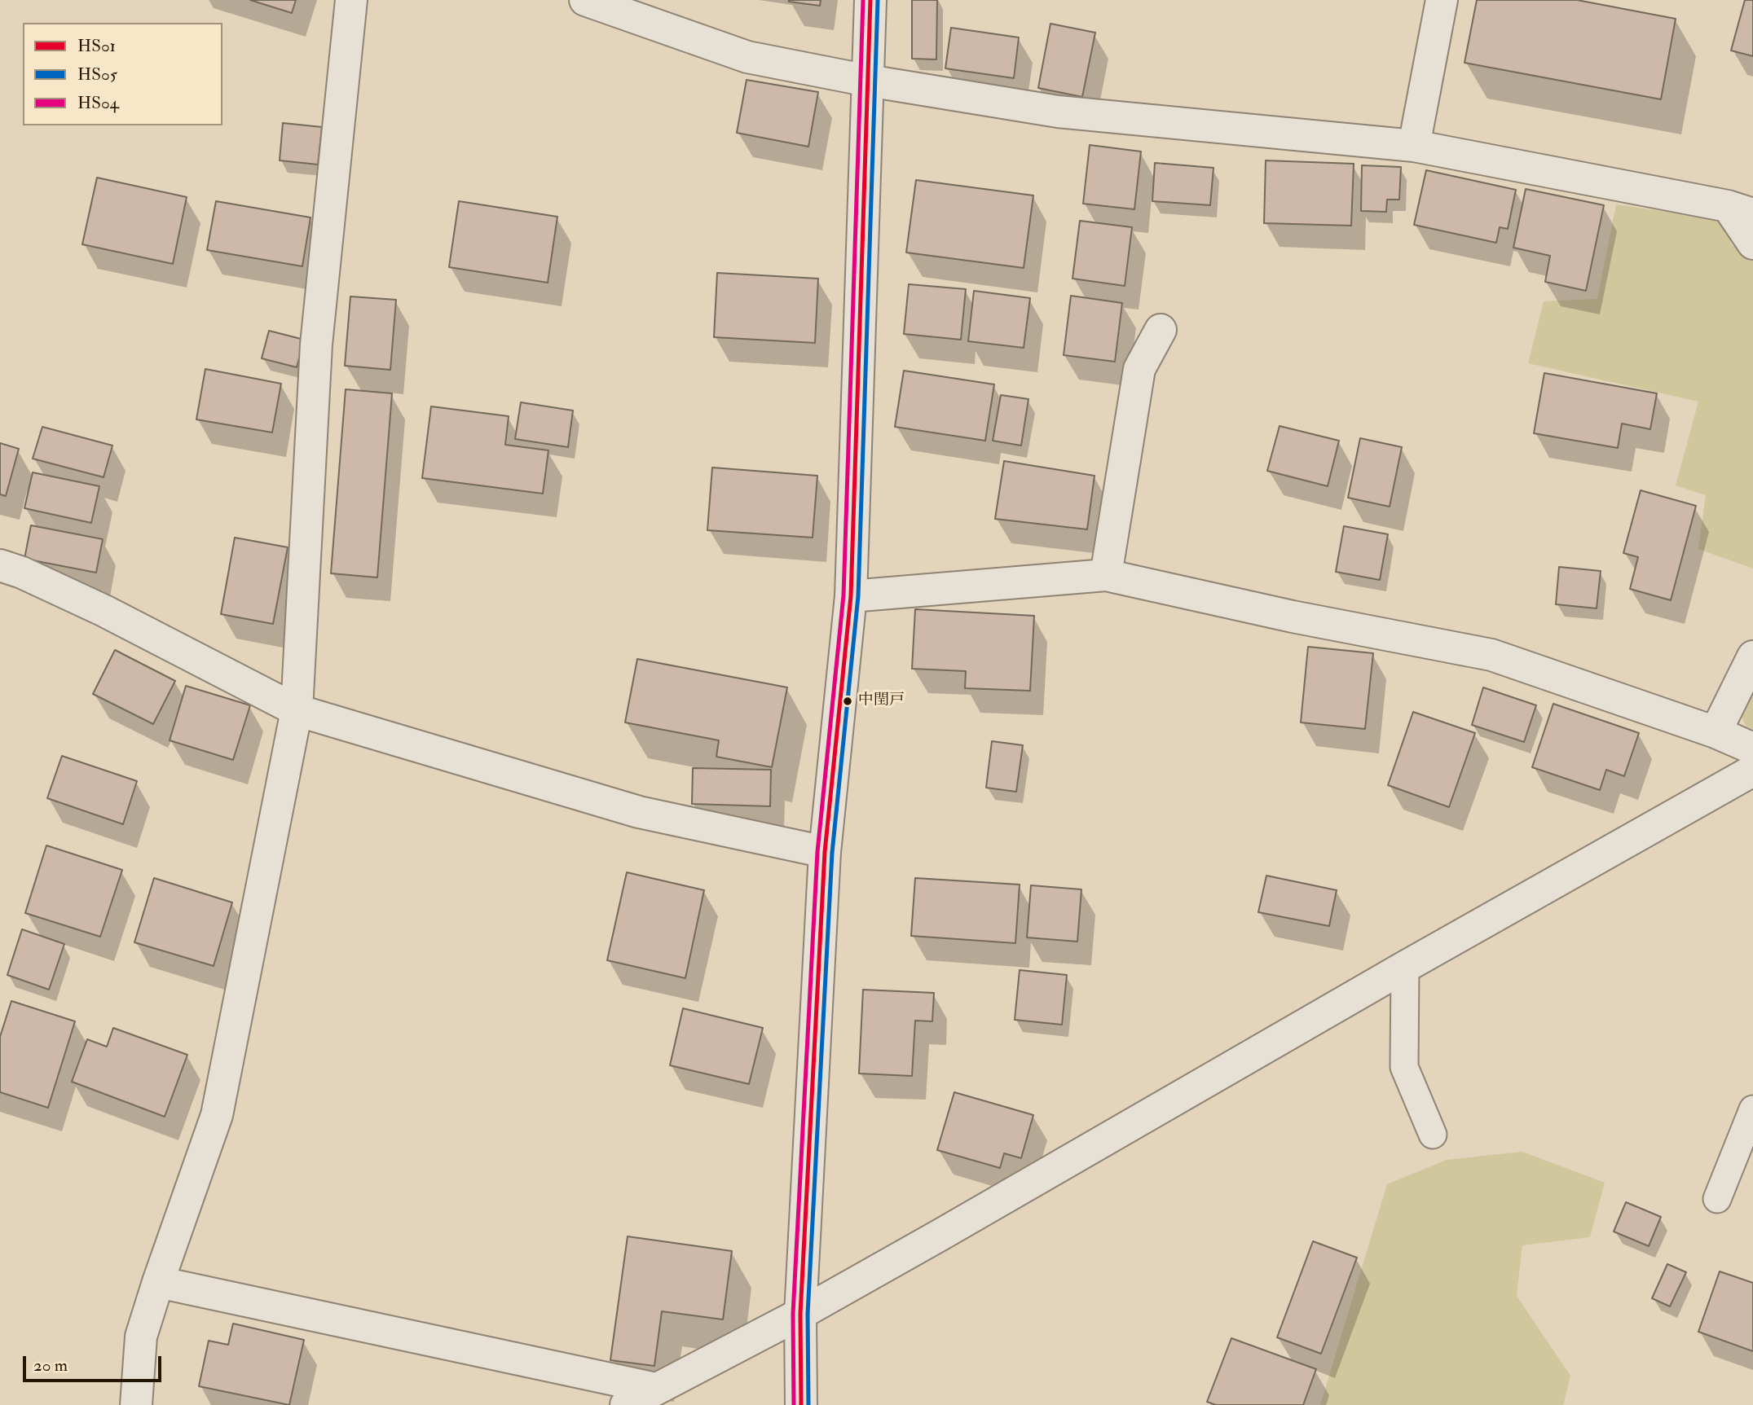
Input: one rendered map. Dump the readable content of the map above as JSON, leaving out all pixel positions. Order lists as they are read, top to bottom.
{
  "places": ["中閏戸"],
  "lines": ["transit line HS01", "transit line HS05", "transit line HS04"],
  "legend": ["HS01", "HS05", "HS04"],
  "scale_bar": "20 m"
}
